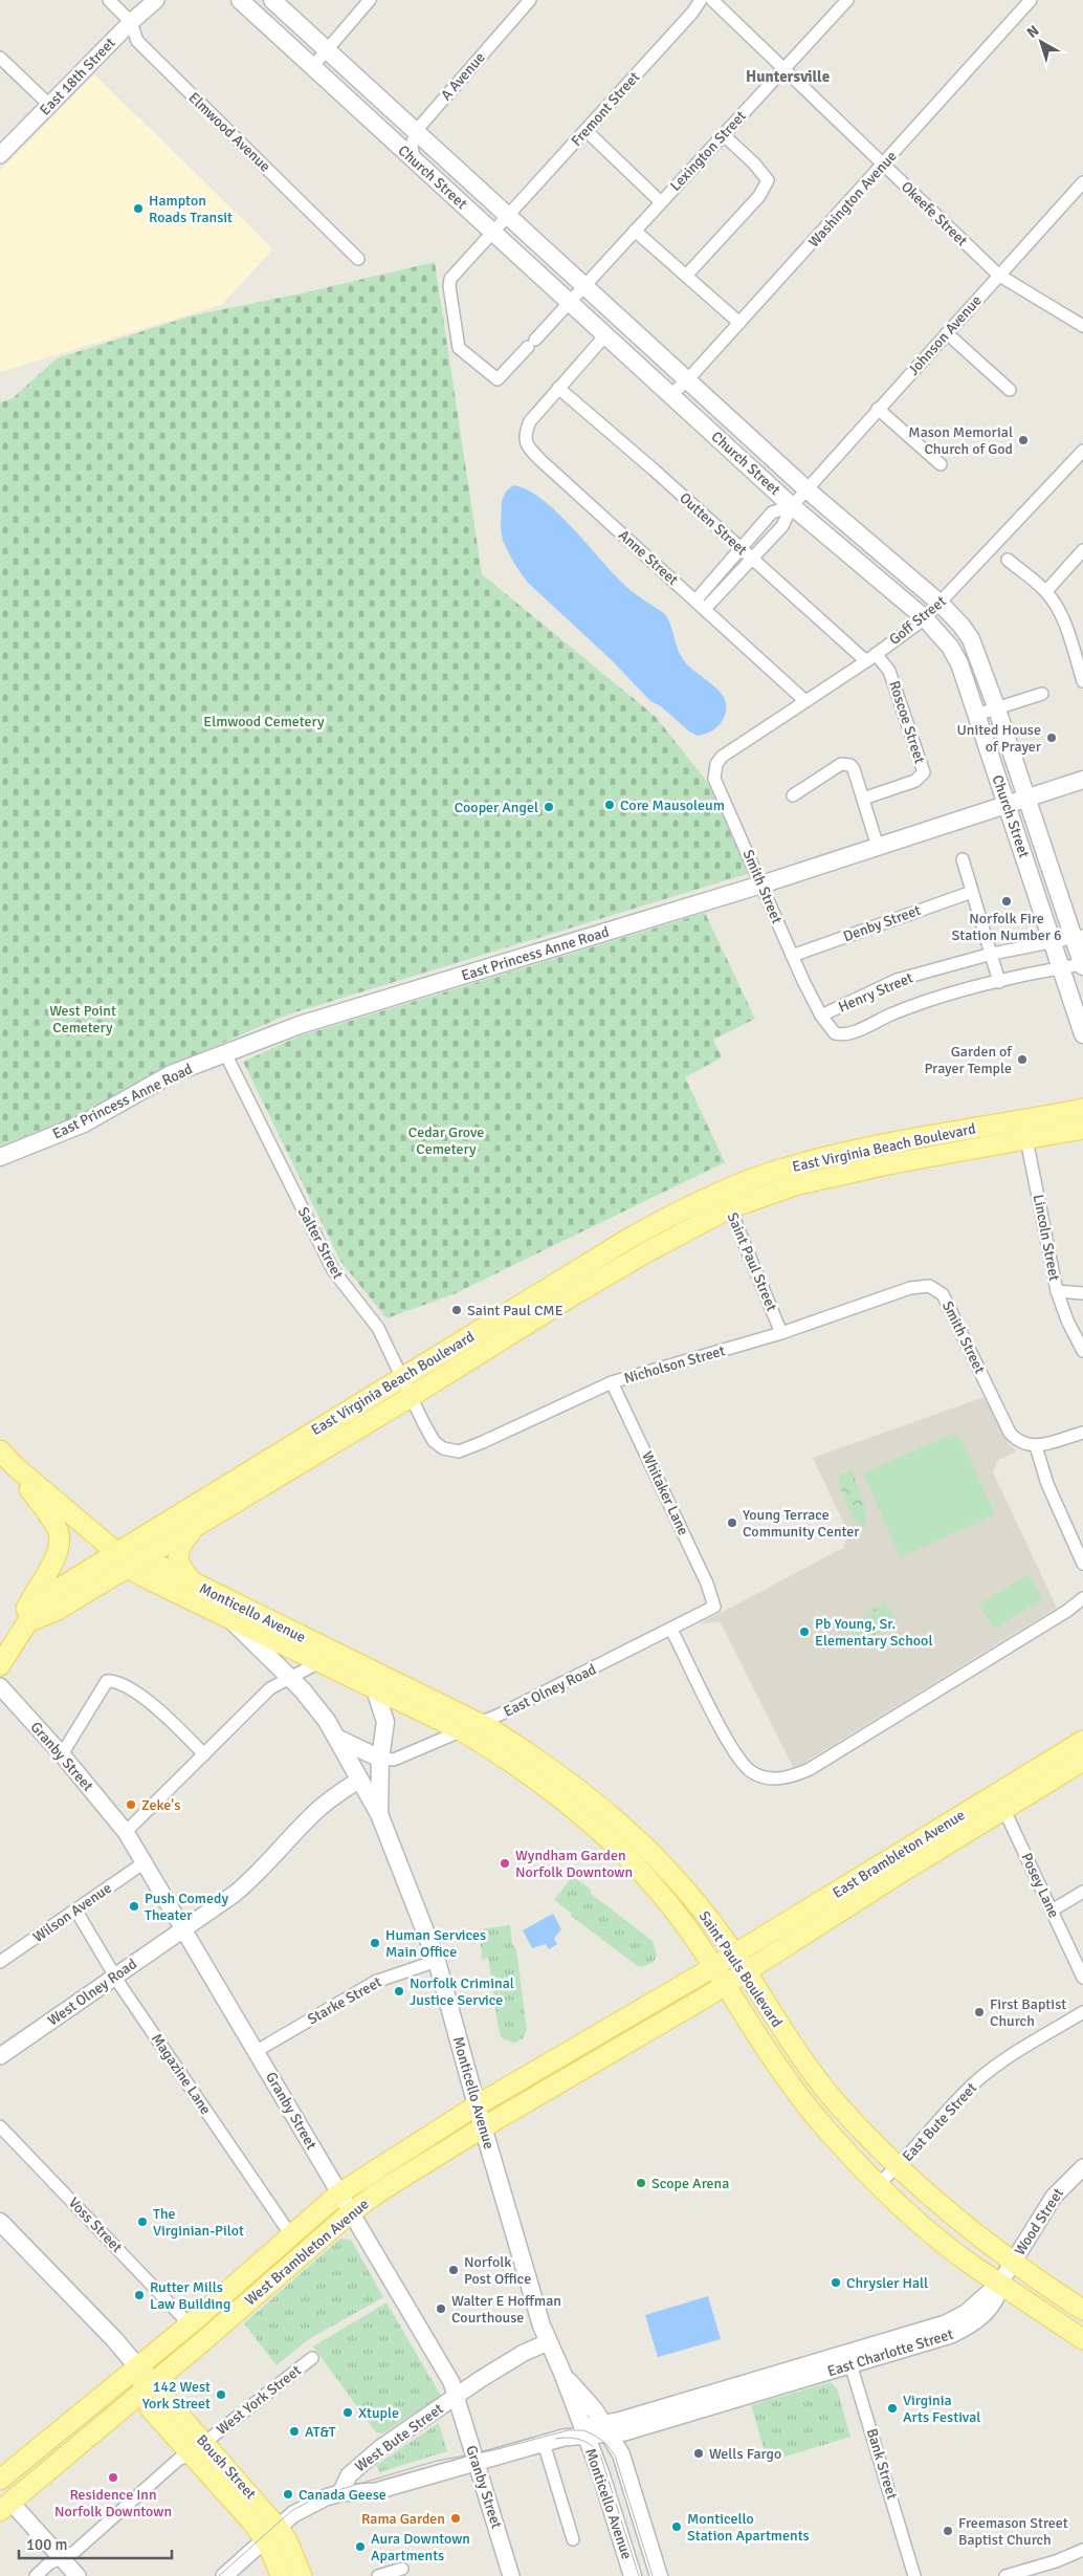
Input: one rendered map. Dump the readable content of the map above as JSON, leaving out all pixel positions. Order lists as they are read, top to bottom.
{
  "streets": {
    "main road": [
      "Church Street",
      "East Princess Anne Road",
      "East Virginia Beach Boulevard",
      "Monticello Avenue",
      "East Brambleton Avenue",
      "Saint Pauls Boulevard",
      "West Brambleton Avenue",
      "Boush Street"
    ],
    "street": [
      "East 18th Street",
      "A Avenue",
      "Fremont Street",
      "Elmwood Avenue",
      "Lexington Street",
      "Washington Avenue",
      "Okeefe Street",
      "Johnson Avenue",
      "Outten Street",
      "Anne Street",
      "Goff Street",
      "Roscoe Street",
      "Smith Street",
      "Denby Street",
      "Henry Street",
      "Lincoln Street",
      "Salter Street",
      "Saint Paul Street",
      "Nicholson Street",
      "Whitaker Lane",
      "East Olney Road",
      "Granby Street",
      "Posey Lane",
      "Wilson Avenue",
      "West Olney Road",
      "Starke Street",
      "Magazine Lane",
      "East Bute Street",
      "Wood Street",
      "Voss Street",
      "East Charlotte Street",
      "West York Street",
      "West Bute Street",
      "Bank Street"
    ]
  },
  "crossings": [
    ["East 18th Street", "Elmwood Avenue"],
    ["A Avenue", "Church Street"],
    ["Fremont Street", "Lexington Street"],
    ["Fremont Street", "Church Street"],
    ["Lexington Street", "Church Street"],
    ["Lexington Street", "Okeefe Street"],
    ["Church Street", "Washington Avenue"],
    ["Church Street", "Johnson Avenue"],
    ["Church Street", "Anne Street"],
    ["Church Street", "Goff Street"],
    ["Church Street", "East Princess Anne Road"],
    ["Church Street", "Henry Street"],
    ["Washington Avenue", "Okeefe Street"],
    ["Okeefe Street", "Johnson Avenue"],
    ["Outten Street", "Anne Street"],
    ["Outten Street", "Goff Street"],
    ["Outten Street", "Roscoe Street"],
    ["Anne Street", "Goff Street"],
    ["Goff Street", "Roscoe Street"],
    ["Goff Street", "Smith Street"],
    ["Smith Street", "Denby Street"],
    ["Smith Street", "East Princess Anne Road"],
    ["Smith Street", "Henry Street"],
    ["Smith Street", "Nicholson Street"],
    ["East Princess Anne Road", "Salter Street"],
    ["East Virginia Beach Boulevard", "Lincoln Street"],
    ["East Virginia Beach Boulevard", "Salter Street"],
    ["East Virginia Beach Boulevard", "Saint Paul Street"],
    ["East Virginia Beach Boulevard", "Monticello Avenue"],
    ["Salter Street", "Nicholson Street"],
    ["Saint Paul Street", "Nicholson Street"],
    ["Nicholson Street", "Whitaker Lane"],
    ["Whitaker Lane", "East Olney Road"],
    ["Monticello Avenue", "East Olney Road"],
    ["Monticello Avenue", "Saint Pauls Boulevard"],
    ["Monticello Avenue", "Starke Street"],
    ["Monticello Avenue", "West Brambleton Avenue"],
    ["Monticello Avenue", "East Charlotte Street"],
    ["East Olney Road", "Saint Pauls Boulevard"],
    ["Granby Street", "Wilson Avenue"],
    ["Granby Street", "West Olney Road"],
    ["Granby Street", "Starke Street"],
    ["Granby Street", "West Brambleton Avenue"],
    ["Granby Street", "East Charlotte Street"],
    ["Granby Street", "West Bute Street"],
    ["East Brambleton Avenue", "Posey Lane"],
    ["East Brambleton Avenue", "Saint Pauls Boulevard"],
    ["East Brambleton Avenue", "West Brambleton Avenue"],
    ["Wilson Avenue", "Magazine Lane"],
    ["Saint Pauls Boulevard", "East Bute Street"],
    ["Saint Pauls Boulevard", "Wood Street"],
    ["Saint Pauls Boulevard", "West Brambleton Avenue"],
    ["Saint Pauls Boulevard", "East Charlotte Street"],
    ["West Olney Road", "Magazine Lane"],
    ["Magazine Lane", "West Brambleton Avenue"],
    ["Wood Street", "East Charlotte Street"],
    ["Voss Street", "West Brambleton Avenue"],
    ["West Brambleton Avenue", "Boush Street"],
    ["East Charlotte Street", "West Bute Street"],
    ["East Charlotte Street", "Bank Street"],
    ["West York Street", "Boush Street"]
  ],
  "districts": ["Huntersville"],
  "parks": ["Elmwood Cemetery", "West Point Cemetery", "Cedar Grove Cemetery"],
  "places": [
    "Hampton Roads Transit",
    "Mason Memorial Church of God",
    "United House of Prayer",
    "Core Mausoleum",
    "Cooper Angel",
    "Norfolk Fire Station Number 6",
    "Garden of Prayer Temple",
    "Saint Paul CME",
    "Young Terrace Community Center",
    "Pb Young, Sr. Elementary School",
    "Zeke's",
    "Wyndham Garden Norfolk Downtown",
    "Push Comedy Theater",
    "Human Services Main Office",
    "Norfolk Criminal Justice Service",
    "First Baptist Church",
    "Scope Arena",
    "The Virginian-Pilot",
    "Norfolk Post Office",
    "Chrysler Hall",
    "Rutter Mills Law Building",
    "Walter E Hoffman Courthouse",
    "142 West York Street",
    "Virginia Arts Festival",
    "Xtuple",
    "AT&T",
    "Wells Fargo",
    "Residence Inn Norfolk Downtown",
    "Canada Geese",
    "Rama Garden",
    "Monticello Station Apartments",
    "Freemason Street Baptist Church",
    "Aura Downtown Apartments"
  ],
  "scale_bar": "100 m",
  "north": "top left"
}
